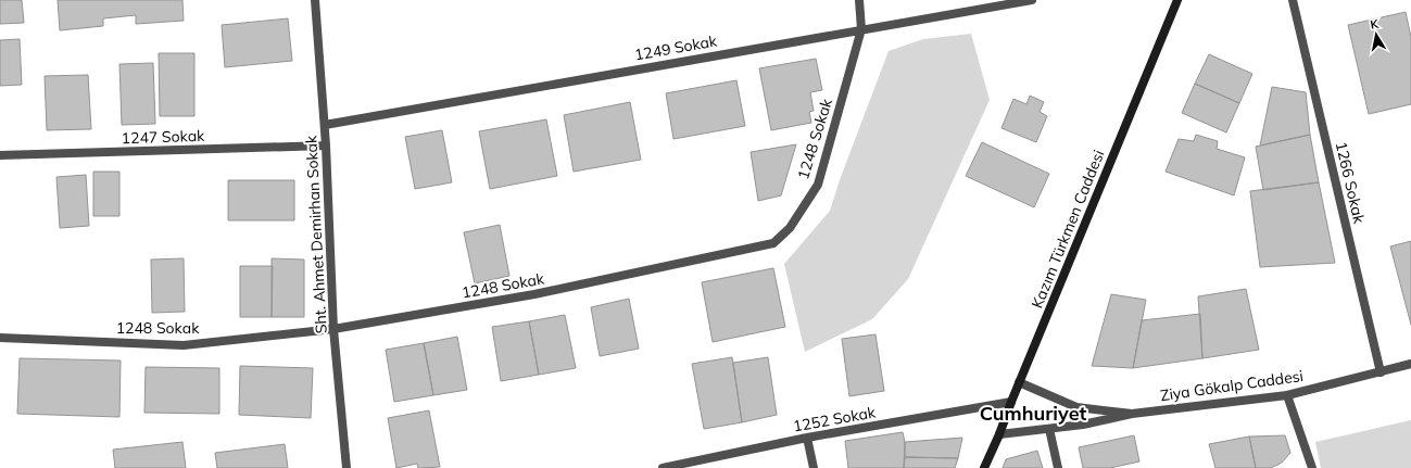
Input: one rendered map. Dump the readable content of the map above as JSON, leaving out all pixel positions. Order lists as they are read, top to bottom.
{
  "streets": {
    "main road": ["Kazım Türkmen Caddesi"],
    "street": [
      "1249 Sokak",
      "1247 Sokak",
      "1248 Sokak",
      "1266 Sokak",
      "Sht. Ahmet Demirhan Sokak",
      "Ziya Gökalp Caddesi",
      "1252 Sokak"
    ]
  },
  "crossings": [
    ["1249 Sokak", "1248 Sokak"],
    ["1249 Sokak", "Sht. Ahmet Demirhan Sokak"],
    ["1247 Sokak", "Sht. Ahmet Demirhan Sokak"],
    ["1248 Sokak", "Sht. Ahmet Demirhan Sokak"],
    ["1266 Sokak", "Ziya Gökalp Caddesi"],
    ["Kazım Türkmen Caddesi", "1252 Sokak"]
  ],
  "districts": ["Cumhuriyet"],
  "north": "top"
}
